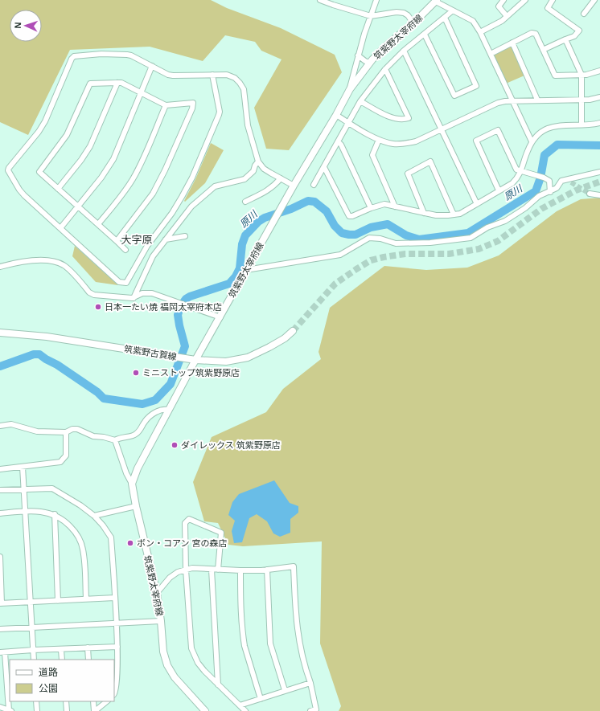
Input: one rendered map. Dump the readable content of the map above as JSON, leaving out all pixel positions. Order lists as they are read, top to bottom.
{
  "streets": {
    "main road": ["筑紫野太宰府線", "筑紫野古賀線"]
  },
  "crossings": [
    ["筑紫野太宰府線", "筑紫野古賀線"]
  ],
  "districts": ["大字原"],
  "water": ["原川"],
  "places": [
    "日本一たい焼 福岡太宰府本店",
    "ミニストップ筑紫野原店",
    "ダイレックス 筑紫野原店",
    "ボン・コアン 宮の森店"
  ],
  "legend": ["道路", "公園"],
  "north": "left"
}
